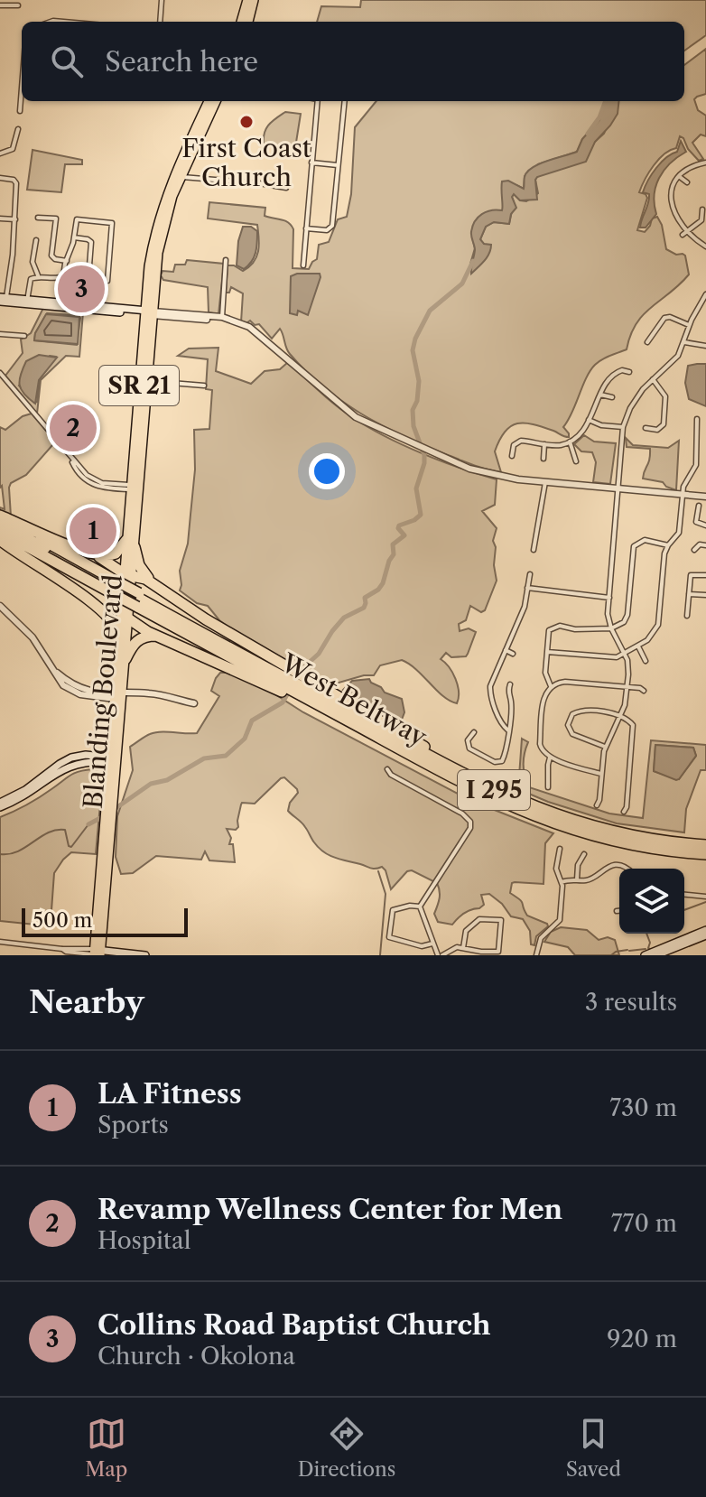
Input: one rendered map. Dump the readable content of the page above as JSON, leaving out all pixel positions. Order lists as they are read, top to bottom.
{
  "streets": {
    "highway": ["West Beltway", "I 295"],
    "main road": ["SR 21", "Blanding Boulevard"]
  },
  "crossings": [
    ["Blanding Boulevard", "West Beltway"]
  ],
  "places": ["First Coast Church"],
  "scale_bar": "500 m",
  "page": {
    "search": "Search here",
    "pins": ["3", "2", "1"],
    "scale": "500 m",
    "heading": ["Nearby", "3 results"],
    "list": [
      {
        "mark": "1",
        "name": "LA Fitness",
        "note": "Sports",
        "value": "730 m"
      },
      {
        "mark": "2",
        "name": "Revamp Wellness Center for Men",
        "note": "Hospital",
        "value": "770 m"
      },
      {
        "mark": "3",
        "name": "Collins Road Baptist Church",
        "note": "Church · Okolona",
        "value": "920 m"
      }
    ],
    "nav": ["Map", "Directions", "Saved"]
  }
}
